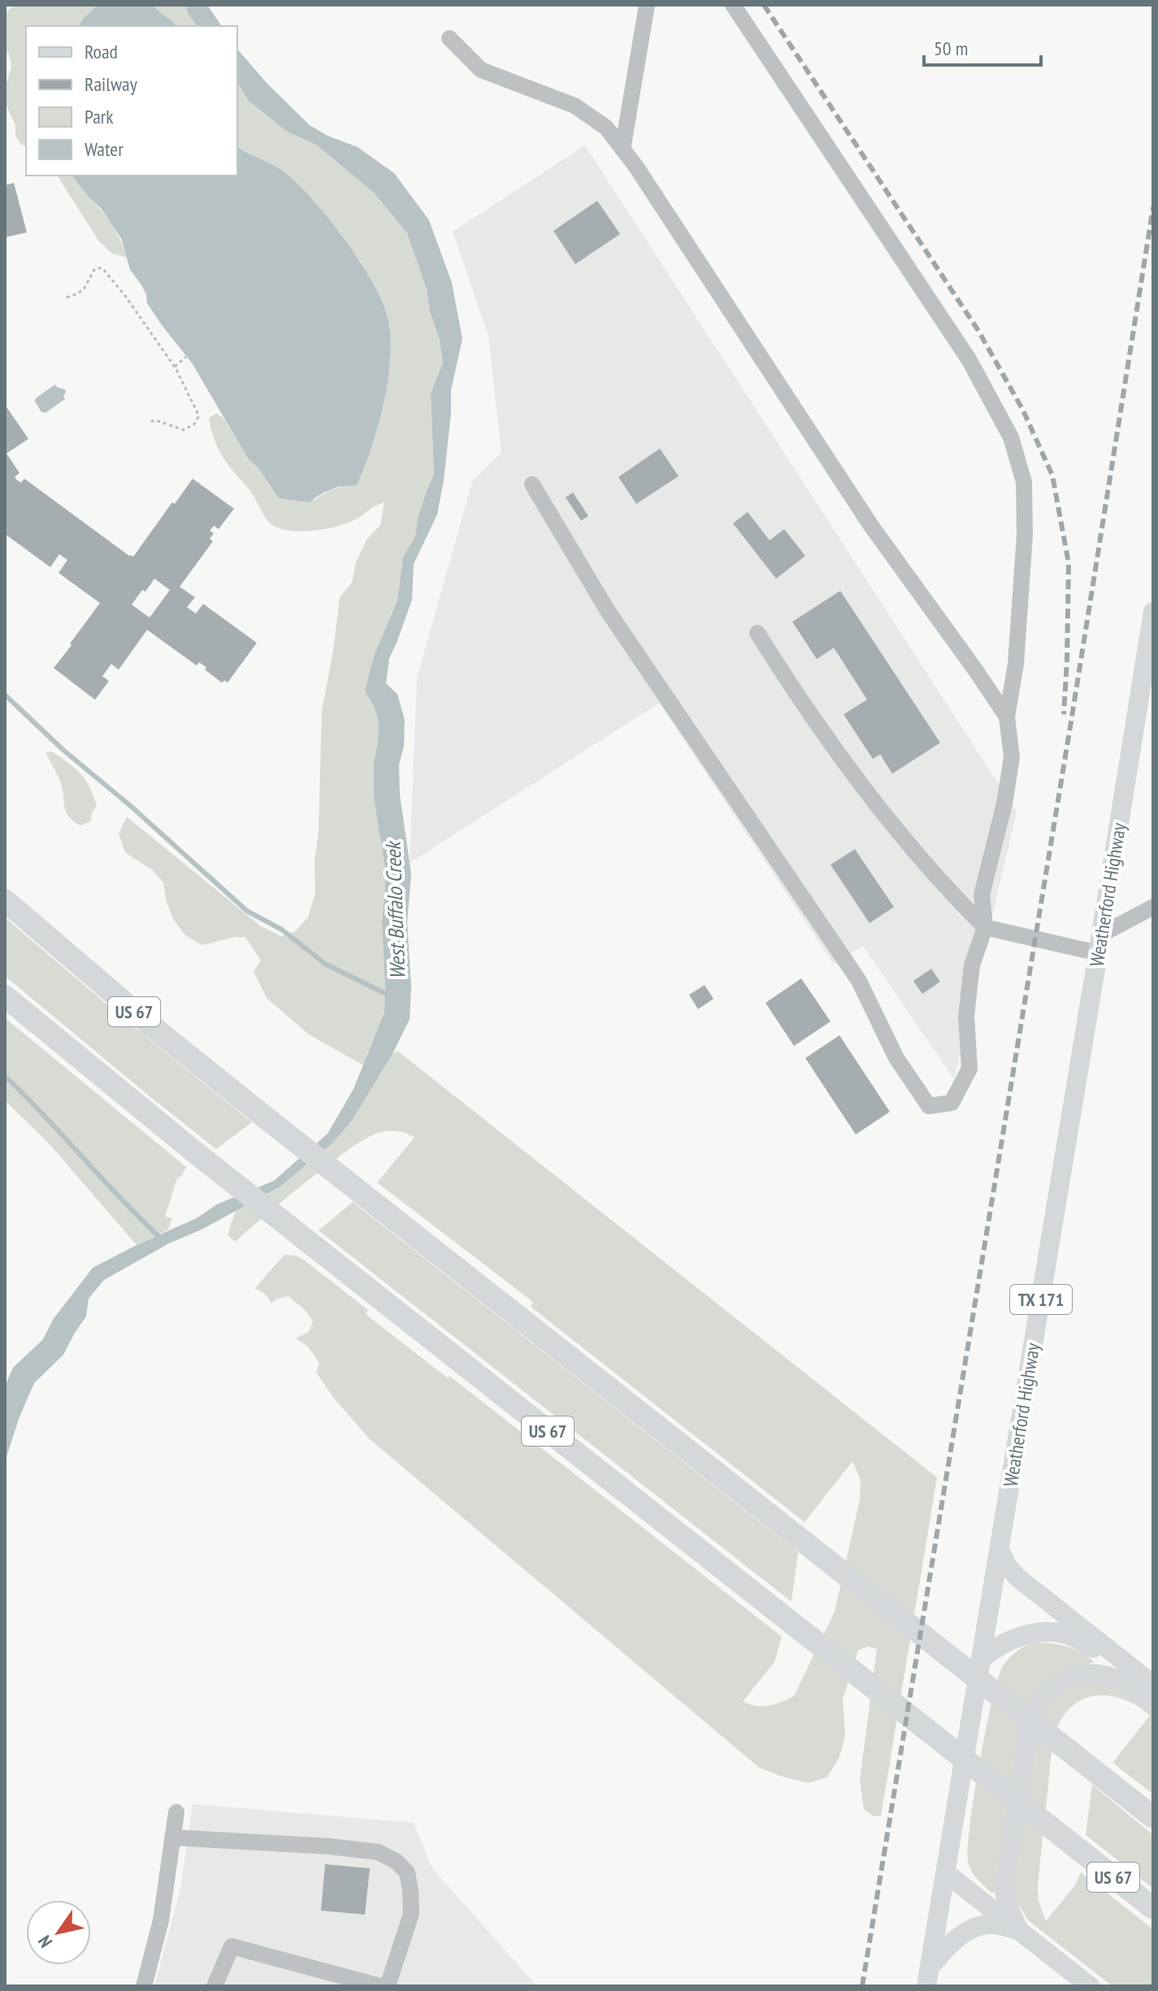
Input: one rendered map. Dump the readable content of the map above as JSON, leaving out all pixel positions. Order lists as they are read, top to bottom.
{
  "streets": {
    "highway": ["US 67"],
    "main road": ["Weatherford Highway", "TX 171"]
  },
  "water": ["West Buffalo Creek"],
  "legend": [
    "Road",
    "Railway",
    "Park",
    "Water"
  ],
  "scale_bar": "50 m",
  "north": "bottom left"
}
